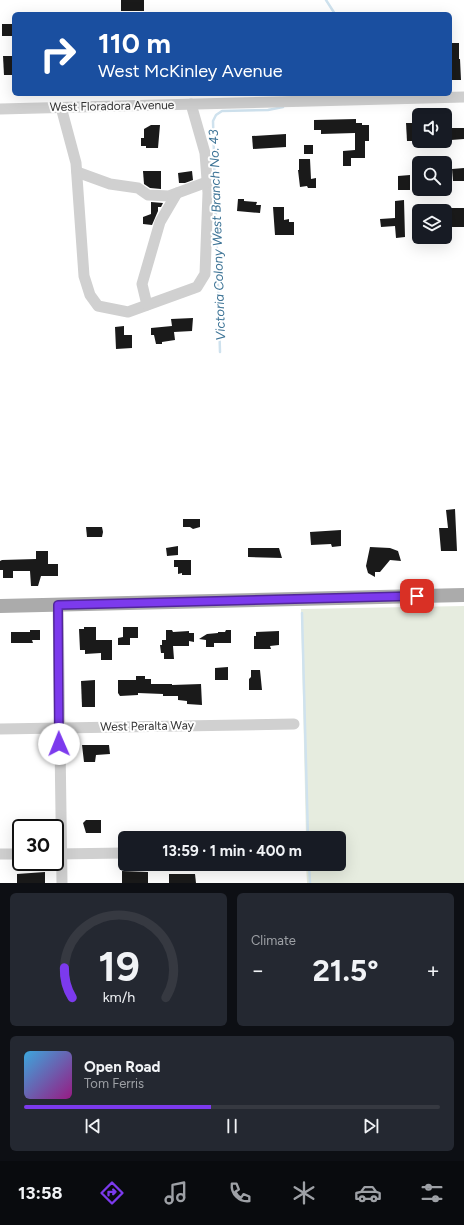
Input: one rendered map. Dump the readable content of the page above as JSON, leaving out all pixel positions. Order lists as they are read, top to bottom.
{
  "streets": {
    "street": ["West Floradora Avenue", "West Peralta Way"]
  },
  "water": ["Victoria Colony West Branch No. 43"],
  "page": {
    "turn": ["110 m", "West McKinley Avenue"],
    "limit": "30",
    "trip": "13:59 · 1 min · 400 m",
    "tile": "Climate",
    "heat": ["−", "21.5°", "+"],
    "song": ["Open Road", "Tom Ferris"],
    "tabs": "13:58",
    "gauge": ["19", "km/h"]
  }
}
